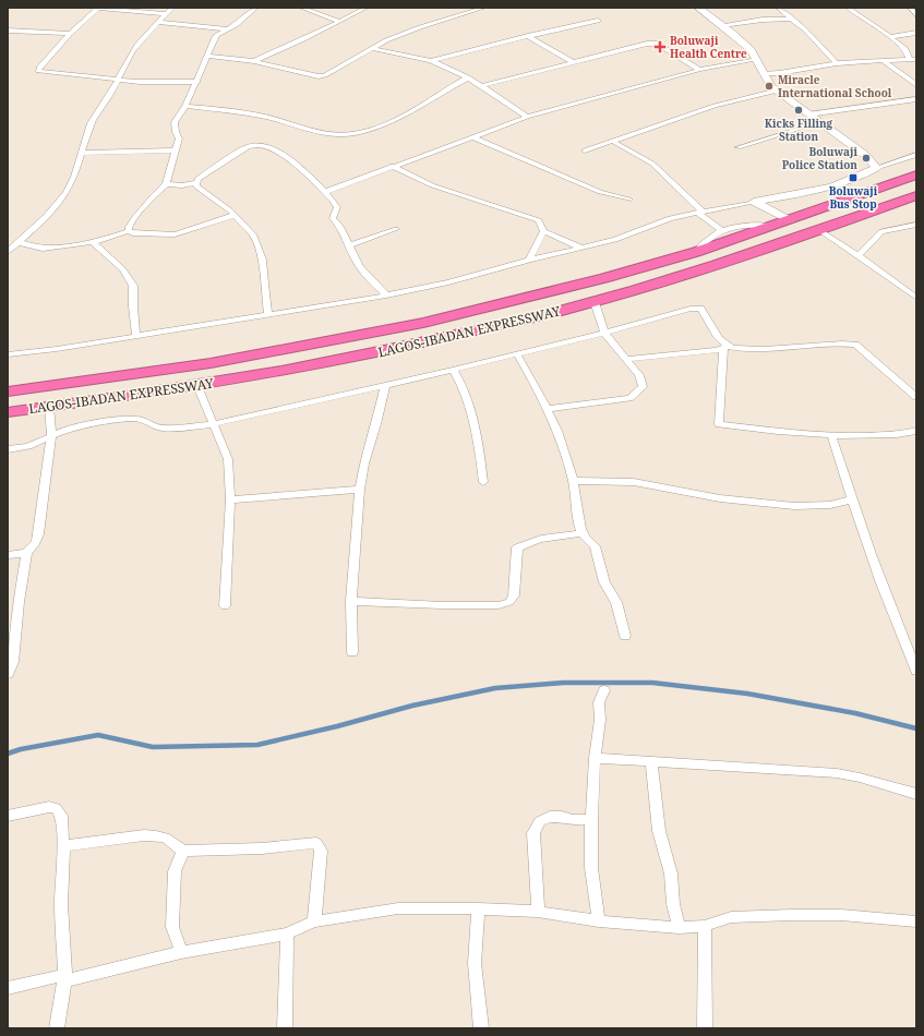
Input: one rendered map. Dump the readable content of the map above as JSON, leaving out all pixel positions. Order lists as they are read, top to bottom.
{
  "streets": {
    "highway": ["LAGOS-IBADAN EXPRESSWAY"]
  },
  "places": {
    "health": ["Boluwaji Health Centre"],
    "other": ["Miracle International School", "Kicks Filling Station", "Boluwaji Police Station"],
    "transit": ["Boluwaji Bus Stop"]
  }
}
